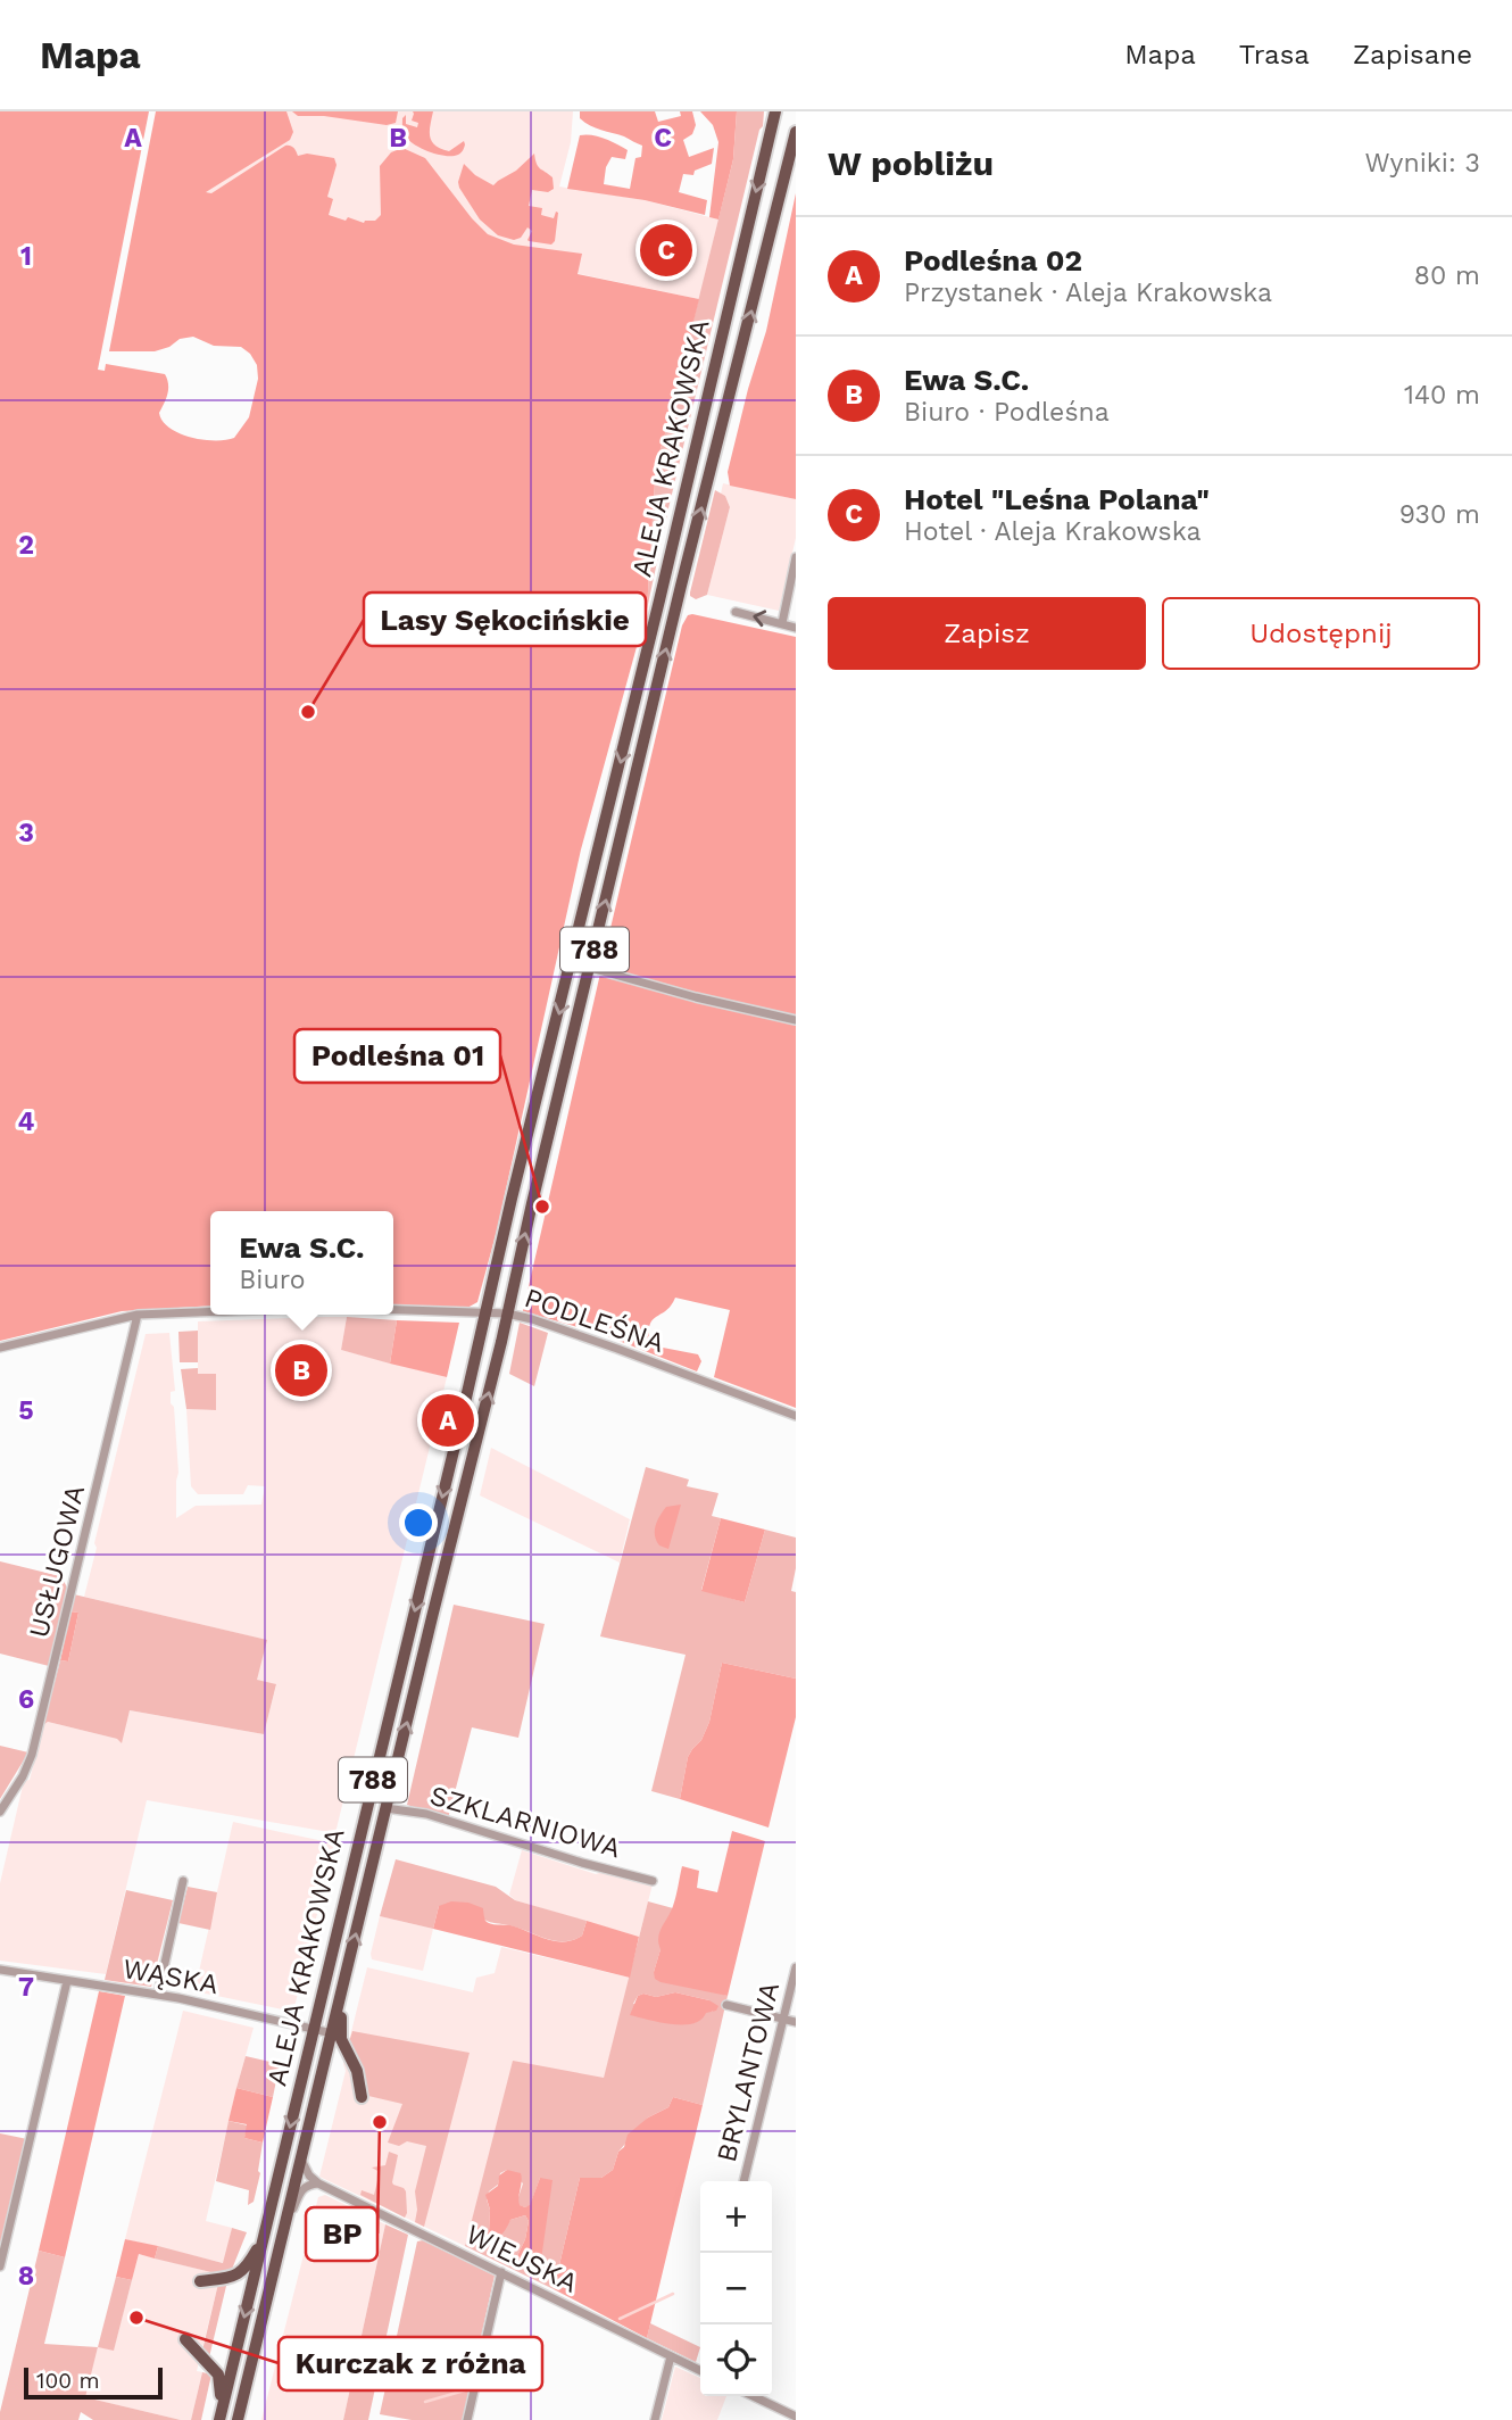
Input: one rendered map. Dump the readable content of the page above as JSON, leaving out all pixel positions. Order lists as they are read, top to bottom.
{
  "streets": {
    "main road": ["ALEJA KRAKOWSKA", "788"],
    "street": [
      "PODLEŚNA",
      "USŁUGOWA",
      "SZKLARNIOWA",
      "WĄSKA",
      "BRYLANTOWA",
      "WIEJSKA"
    ]
  },
  "crossings": [
    ["ALEJA KRAKOWSKA", "PODLEŚNA"],
    ["ALEJA KRAKOWSKA", "SZKLARNIOWA"],
    ["ALEJA KRAKOWSKA", "WĄSKA"],
    ["ALEJA KRAKOWSKA", "WIEJSKA"]
  ],
  "places": [
    "Lasy Sękocińskie",
    "Podleśna 01",
    "BP",
    "Kurczak z różna"
  ],
  "scale_bar": "100 m",
  "page": {
    "header": "Mapa",
    "nav": ["Mapa", "Trasa", "Zapisane"],
    "heading": ["W pobliżu", "Wyniki: 3"],
    "list": [
      {
        "mark": "A",
        "name": "Podleśna 02",
        "note": "Przystanek · Aleja Krakowska",
        "value": "80 m"
      },
      {
        "mark": "B",
        "name": "Ewa S.C.",
        "note": "Biuro · Podleśna",
        "value": "140 m"
      },
      {
        "mark": "C",
        "name": "Hotel \"Leśna Polana\"",
        "note": "Hotel · Aleja Krakowska",
        "value": "930 m"
      }
    ],
    "pins": ["C", "B", "A"],
    "buttons": ["Zapisz", "Udostępnij"],
    "popup": ["Ewa S.C.", "Biuro"],
    "map_buttons": ["+", "−"],
    "scale": "100 m"
  },
  "grid": {
    "columns": ["A", "B", "C"],
    "rows": [
      "1",
      "2",
      "3",
      "4",
      "5",
      "6",
      "7",
      "8"
    ]
  }
}
